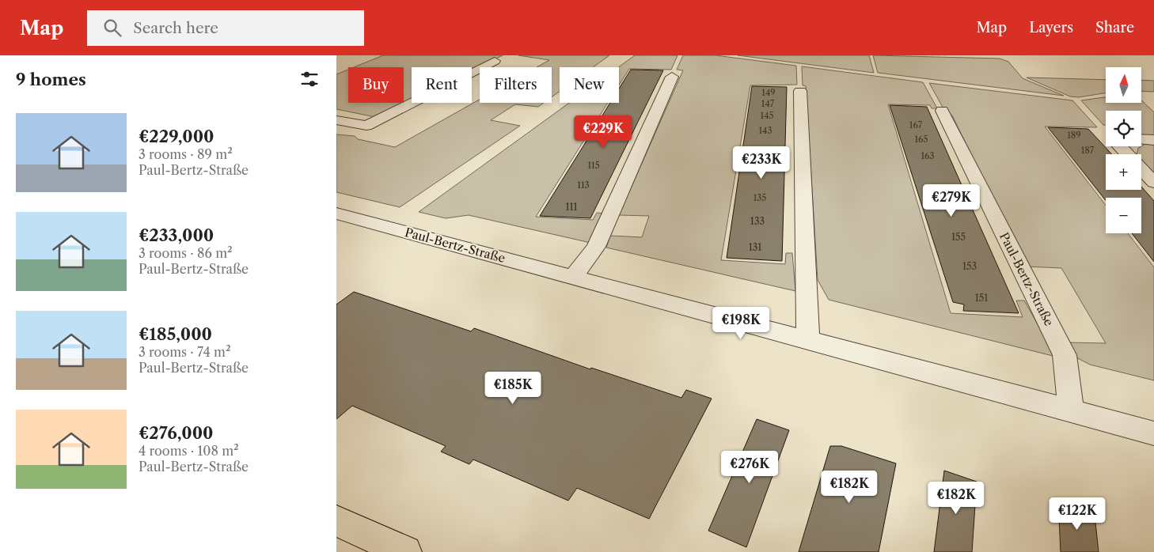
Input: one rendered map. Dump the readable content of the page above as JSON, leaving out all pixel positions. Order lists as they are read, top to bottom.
{
  "streets": {
    "street": ["Paul-Bertz-Straße"]
  },
  "house_numbers": [
    "149",
    "147",
    "145",
    "167",
    "143",
    "189",
    "165",
    "187",
    "163",
    "115",
    "113",
    "135",
    "111",
    "133",
    "155",
    "131",
    "153",
    "151"
  ],
  "north": "top",
  "page": {
    "header": "Map",
    "search": "Search here",
    "nav": ["Map", "Layers", "Share"],
    "heading": "9 homes",
    "map_buttons": ["+", "−"],
    "chip": [
      "Buy",
      "Rent",
      "Filters",
      "New"
    ],
    "list": [
      {
        "name": "€229,000",
        "note": "3 rooms · 89 m² · Paul-Bertz-Straße"
      },
      {
        "name": "€233,000",
        "note": "3 rooms · 86 m² · Paul-Bertz-Straße"
      },
      {
        "name": "€185,000",
        "note": "3 rooms · 74 m² · Paul-Bertz-Straße"
      },
      {
        "name": "€276,000",
        "note": "4 rooms · 108 m² · Paul-Bertz-Straße"
      }
    ],
    "price": [
      "€229K",
      "€233K",
      "€279K",
      "€198K",
      "€185K",
      "€276K",
      "€182K",
      "€182K",
      "€122K"
    ]
  }
}
